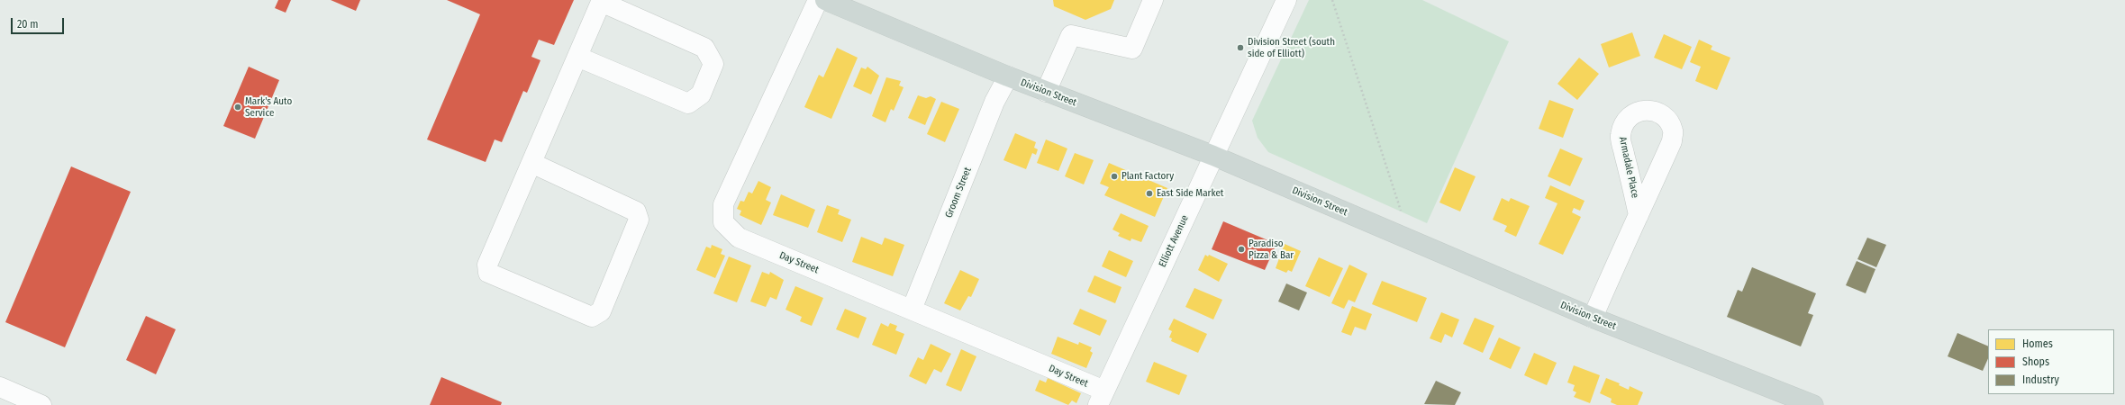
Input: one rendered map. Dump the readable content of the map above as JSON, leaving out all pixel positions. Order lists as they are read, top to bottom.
{
  "streets": {
    "main road": ["Division Street"],
    "street": [
      "Armadale Place",
      "Groom Street",
      "Elliott Avenue",
      "Day Street"
    ]
  },
  "crossings": [
    ["Division Street", "Armadale Place"],
    ["Division Street", "Groom Street"],
    ["Division Street", "Elliott Avenue"],
    ["Groom Street", "Day Street"],
    ["Elliott Avenue", "Day Street"]
  ],
  "places": [
    "Division Street (south side of Elliott)",
    "Mark's Auto Service",
    "Plant Factory",
    "East Side Market",
    "Paradiso Pizza & Bar"
  ],
  "legend": ["Homes", "Shops", "Industry"],
  "scale_bar": "20 m"
}
